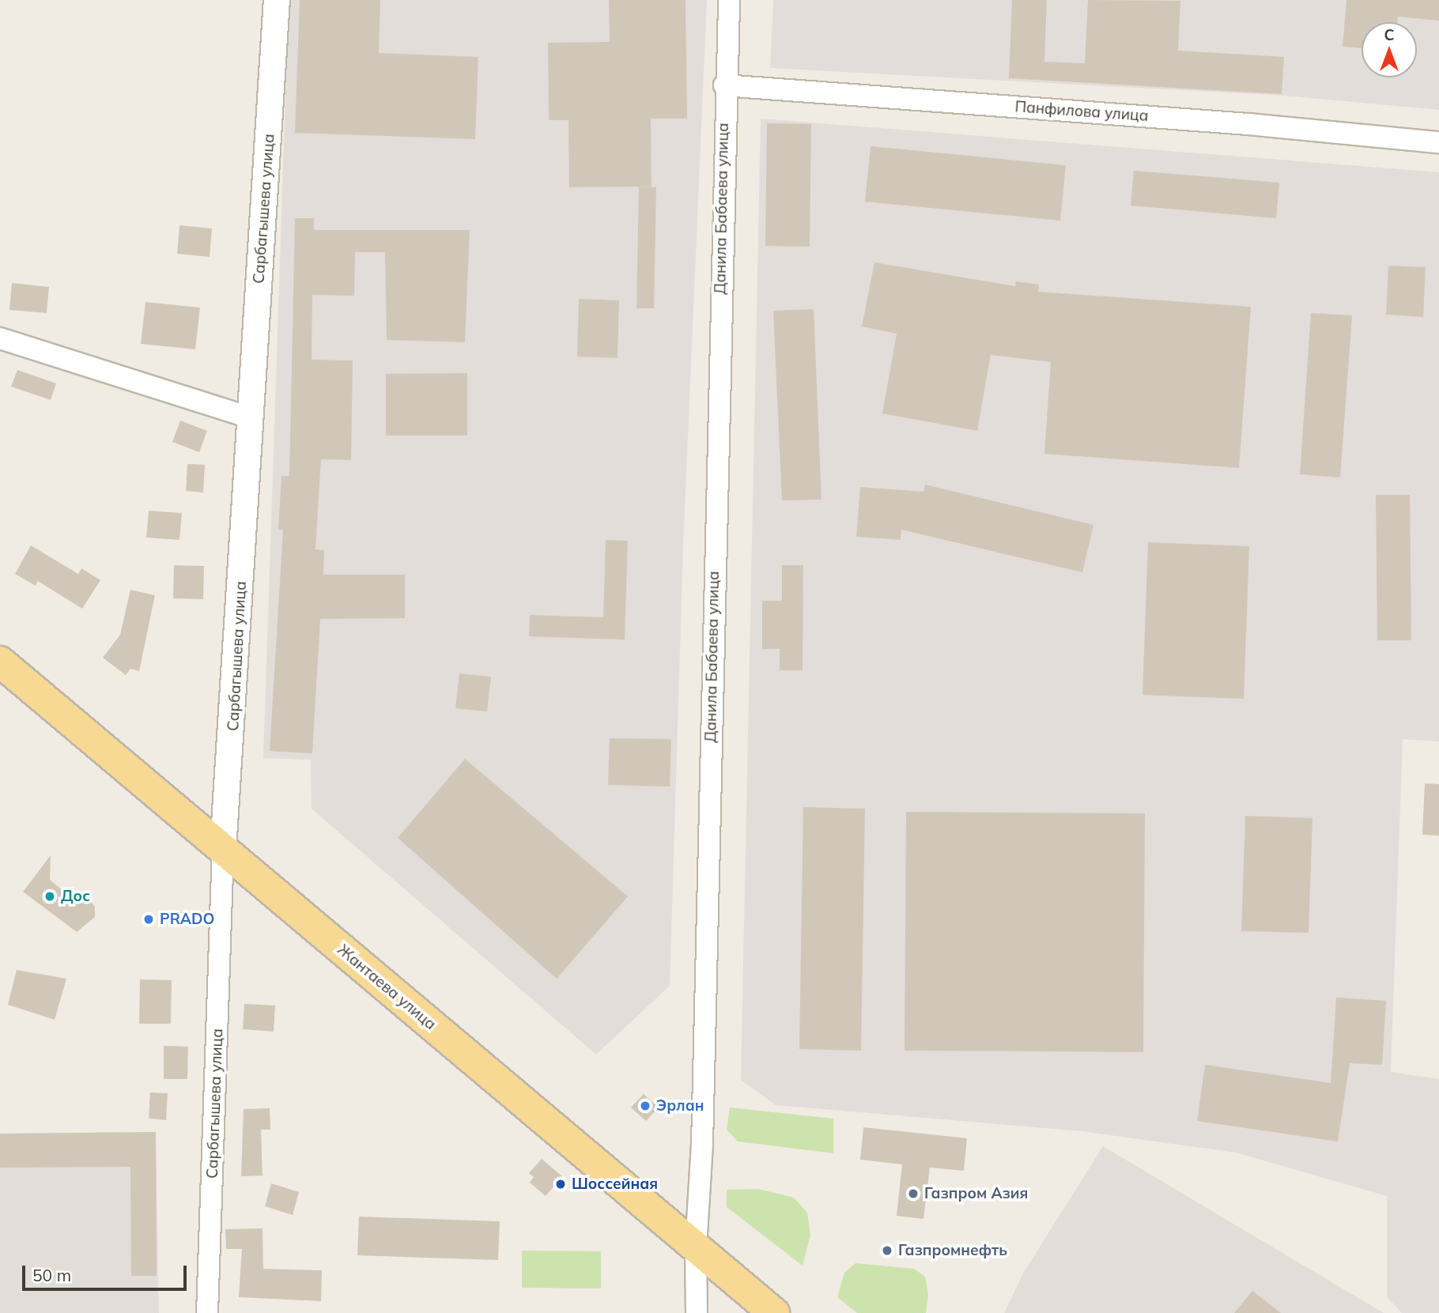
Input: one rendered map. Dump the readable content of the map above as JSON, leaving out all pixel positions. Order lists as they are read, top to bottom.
{
  "streets": {
    "main road": ["Жантаева улица"],
    "street": ["Панфилова улица", "Сарбагышева улица", "Данила Бабаева улица"]
  },
  "crossings": [
    ["Панфилова улица", "Данила Бабаева улица"],
    ["Сарбагышева улица", "Жантаева улица"],
    ["Данила Бабаева улица", "Жантаева улица"]
  ],
  "places": [
    "Дос",
    "PRADO",
    "Эрлан",
    "Шоссейная",
    "Газпром Азия",
    "Газпромнефть"
  ],
  "scale_bar": "50 m",
  "north": "top"
}
